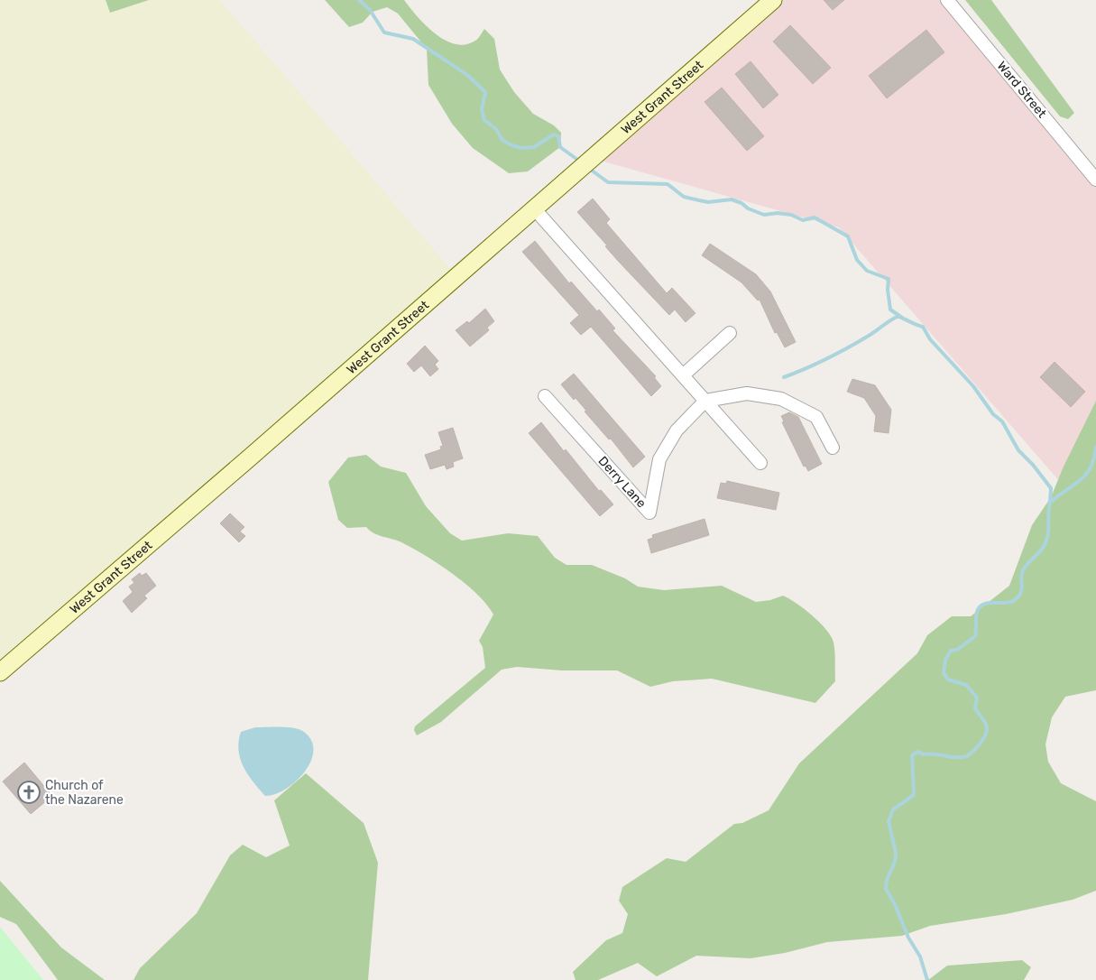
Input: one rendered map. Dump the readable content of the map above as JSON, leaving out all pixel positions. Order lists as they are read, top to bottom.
{
  "streets": {
    "main road": ["West Grant Street"],
    "street": ["Ward Street", "Derry Lane"]
  },
  "places": {
    "church": ["Church of the Nazarene"]
  }
}
